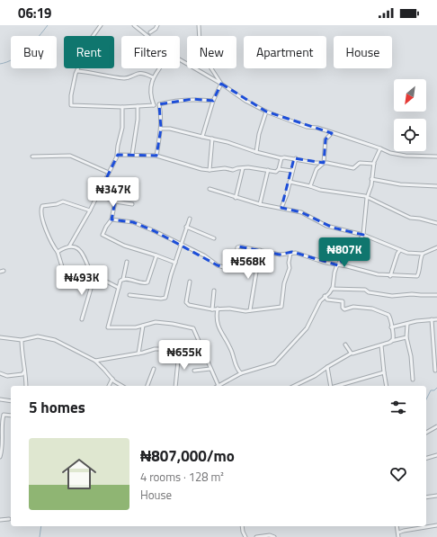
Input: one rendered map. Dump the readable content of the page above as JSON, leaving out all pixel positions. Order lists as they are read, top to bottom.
{
  "north": "bottom left",
  "page": {
    "status": "06:19",
    "chip": [
      "Buy",
      "Rent",
      "Filters",
      "New",
      "Apartment",
      "House"
    ],
    "price": [
      "₦347K",
      "₦807K",
      "₦568K",
      "₦493K",
      "₦655K"
    ],
    "heading": "5 homes",
    "list": [
      {
        "name": "₦807,000/mo",
        "note": "4 rooms · 128 m² · House"
      }
    ]
  }
}
